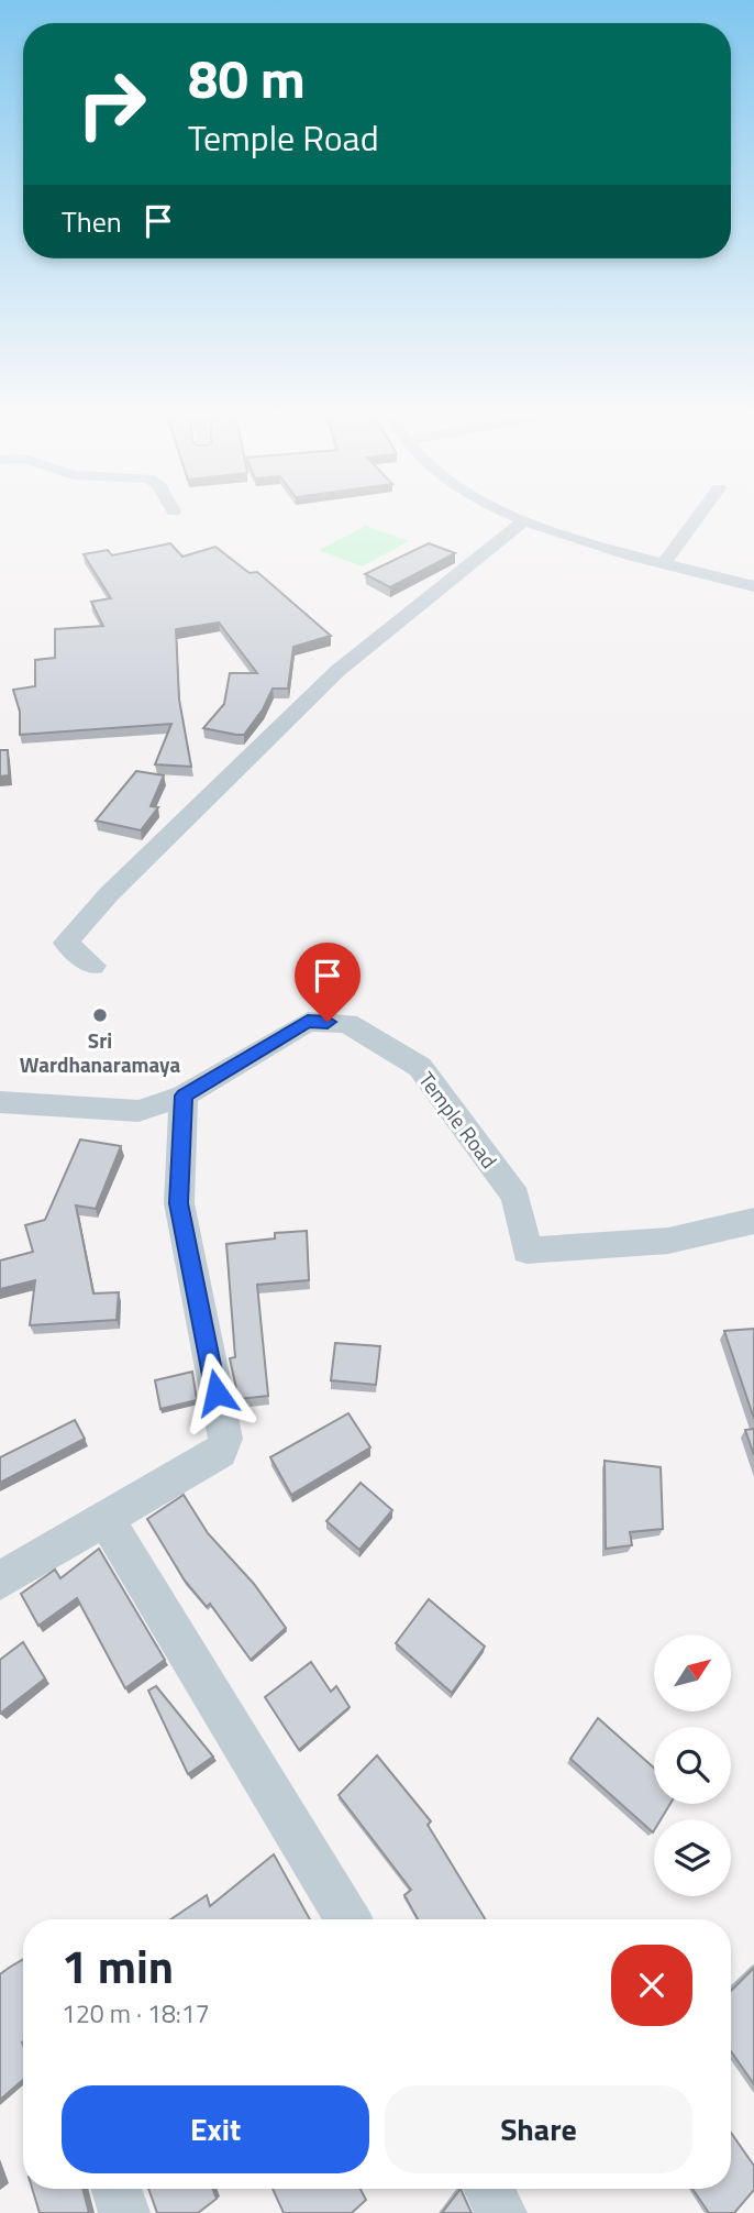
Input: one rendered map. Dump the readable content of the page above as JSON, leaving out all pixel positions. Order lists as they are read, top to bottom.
{
  "streets": {
    "street": ["Temple Road"]
  },
  "places": ["Sri Wardhanaramaya"],
  "north": "top right",
  "page": {
    "turn": ["80 m", "Temple Road"],
    "then": "Then",
    "heading": ["1 min", "120 m · 18:17"],
    "buttons": ["Exit", "Share"]
  }
}
